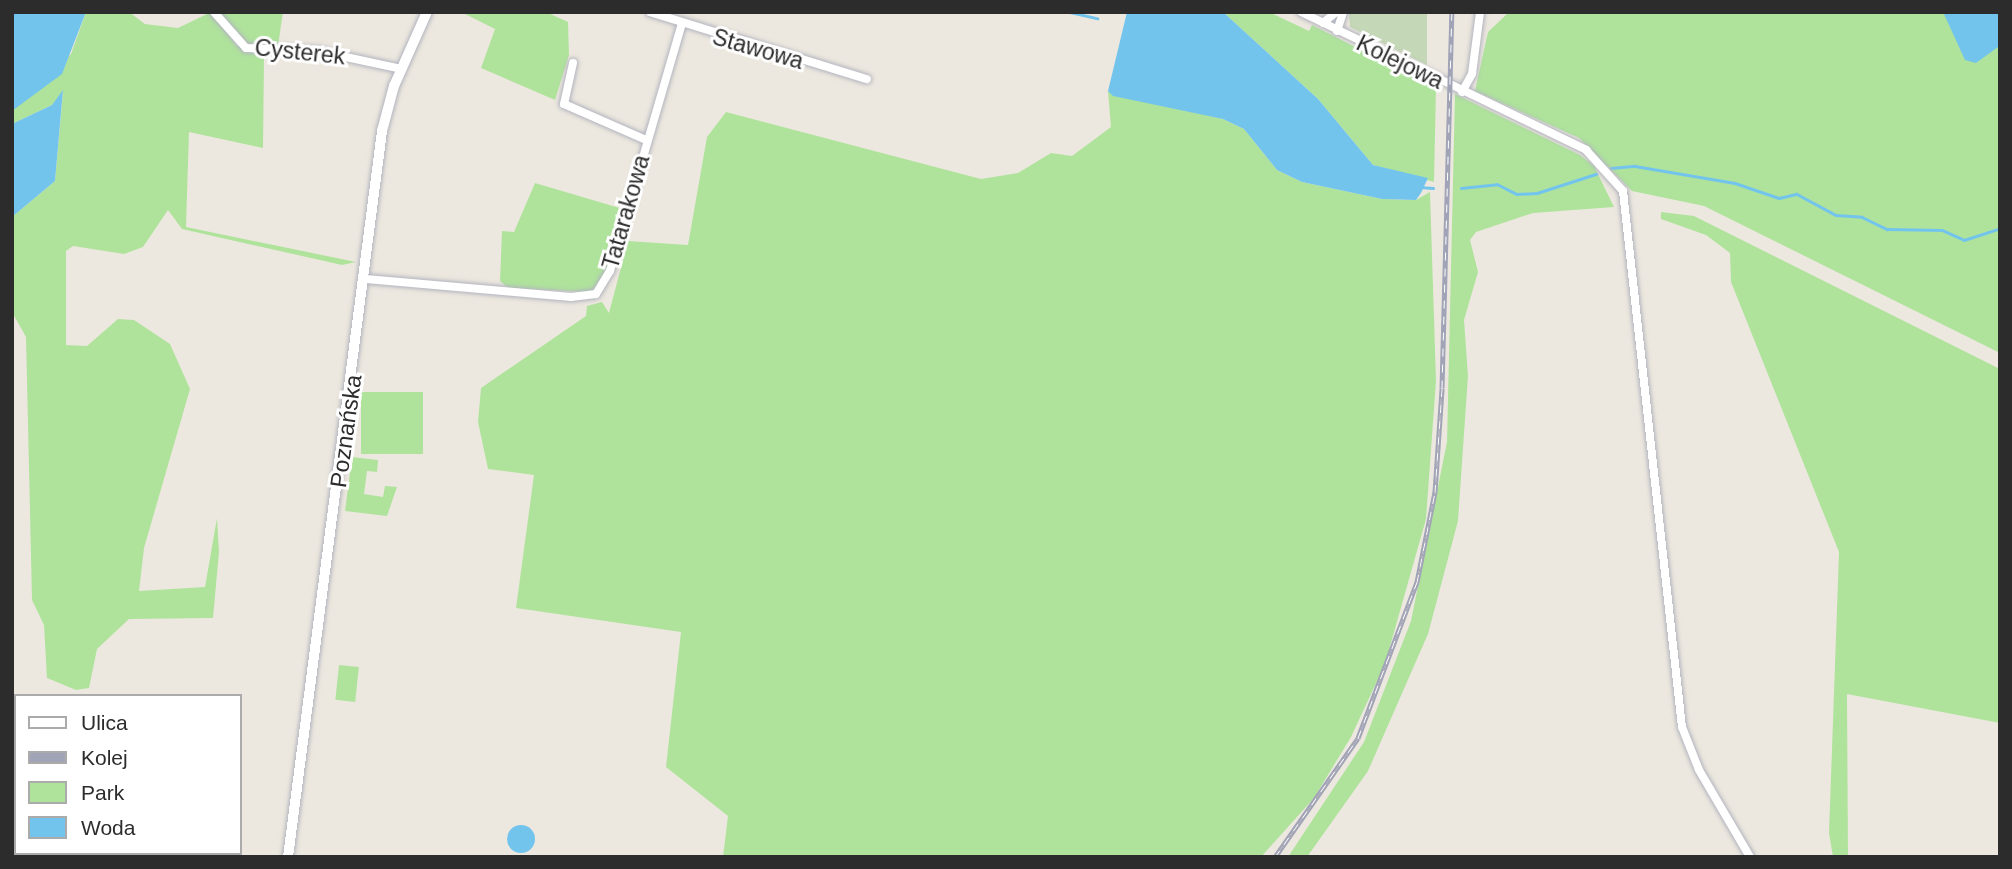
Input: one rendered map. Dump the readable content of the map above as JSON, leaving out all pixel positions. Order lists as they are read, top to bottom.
{
  "streets": {
    "main road": ["Poznańska"],
    "street": [
      "Stawowa",
      "Cysterek",
      "Kolejowa",
      "Tatarakowa"
    ]
  },
  "crossings": [
    ["Stawowa", "Tatarakowa"],
    ["Cysterek", "Poznańska"],
    ["Tatarakowa", "Poznańska"]
  ],
  "legend": [
    "Ulica",
    "Kolej",
    "Park",
    "Woda"
  ]
}
